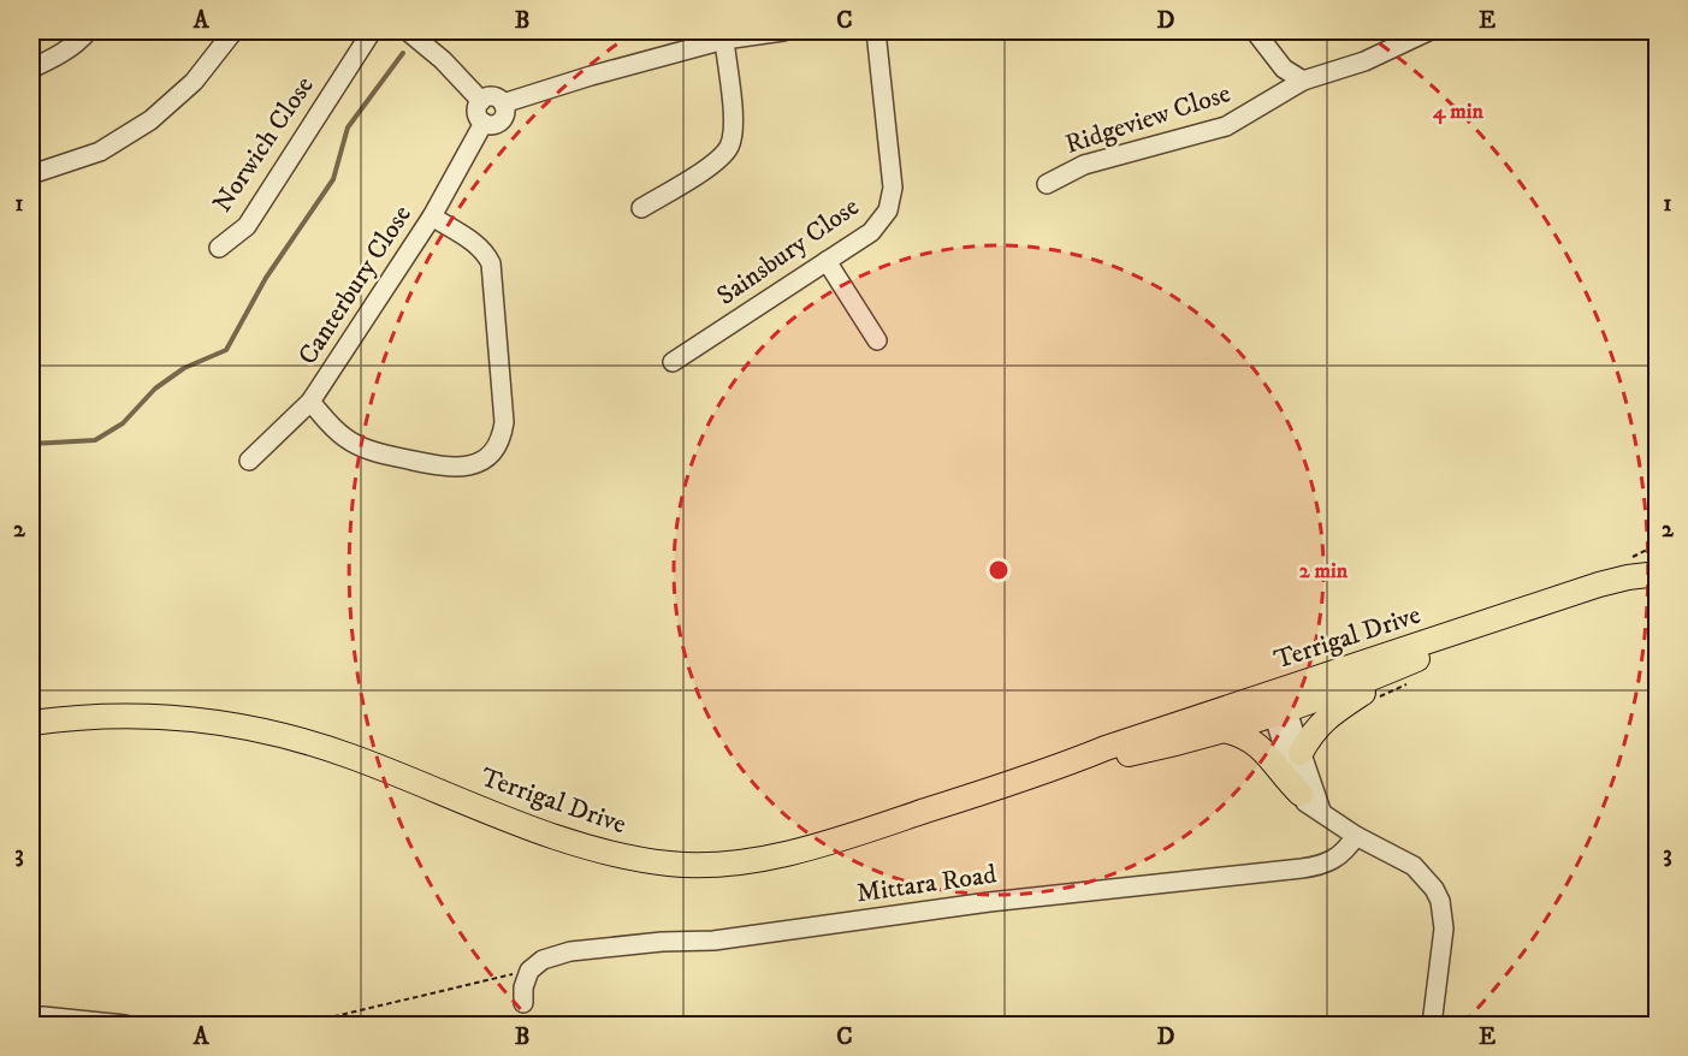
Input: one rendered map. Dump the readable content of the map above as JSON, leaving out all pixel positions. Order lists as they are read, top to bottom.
{
  "streets": {
    "main road": ["Terrigal Drive"],
    "street": [
      "Ridgeview Close",
      "Norwich Close",
      "Sainsbury Close",
      "Canterbury Close",
      "Mittara Road"
    ]
  },
  "grid": {
    "columns": [
      "A",
      "B",
      "C",
      "D",
      "E"
    ],
    "rows": ["1", "2", "3"]
  },
  "rings": ["4 min", "2 min"]
}
